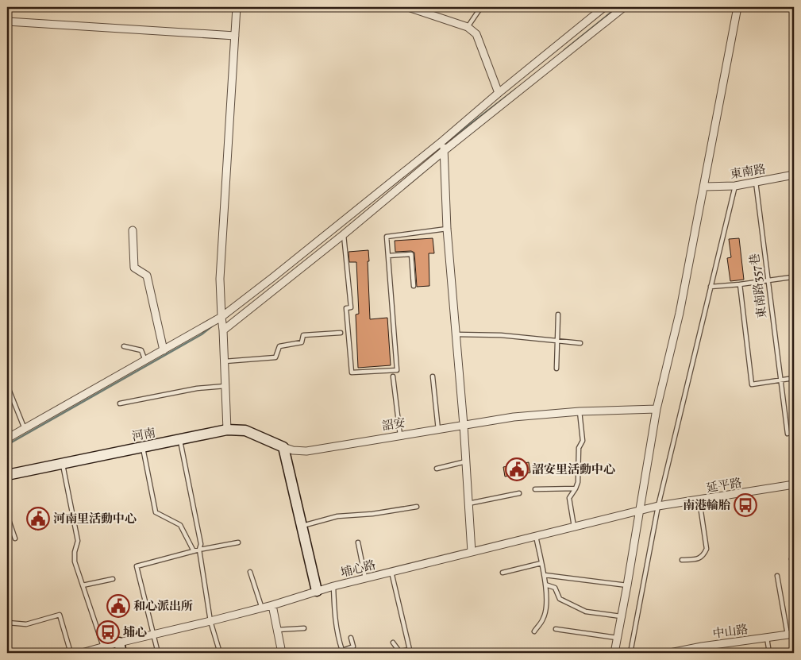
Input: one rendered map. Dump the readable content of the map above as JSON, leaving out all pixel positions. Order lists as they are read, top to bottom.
{
  "streets": {
    "street": [
      "東南路",
      "詔安",
      "河南",
      "延平路",
      "埔心路",
      "中山路"
    ],
    "lane": ["東南路357巷"]
  },
  "crossings": [
    ["東南路", "東南路357巷"],
    ["詔安", "河南"],
    ["延平路", "埔心路"]
  ],
  "places": {
    "public building": ["詔安里活動中心", "河南里活動中心", "和心派出所"],
    "bus stop": ["南港輪胎", "埔心"]
  }
}
